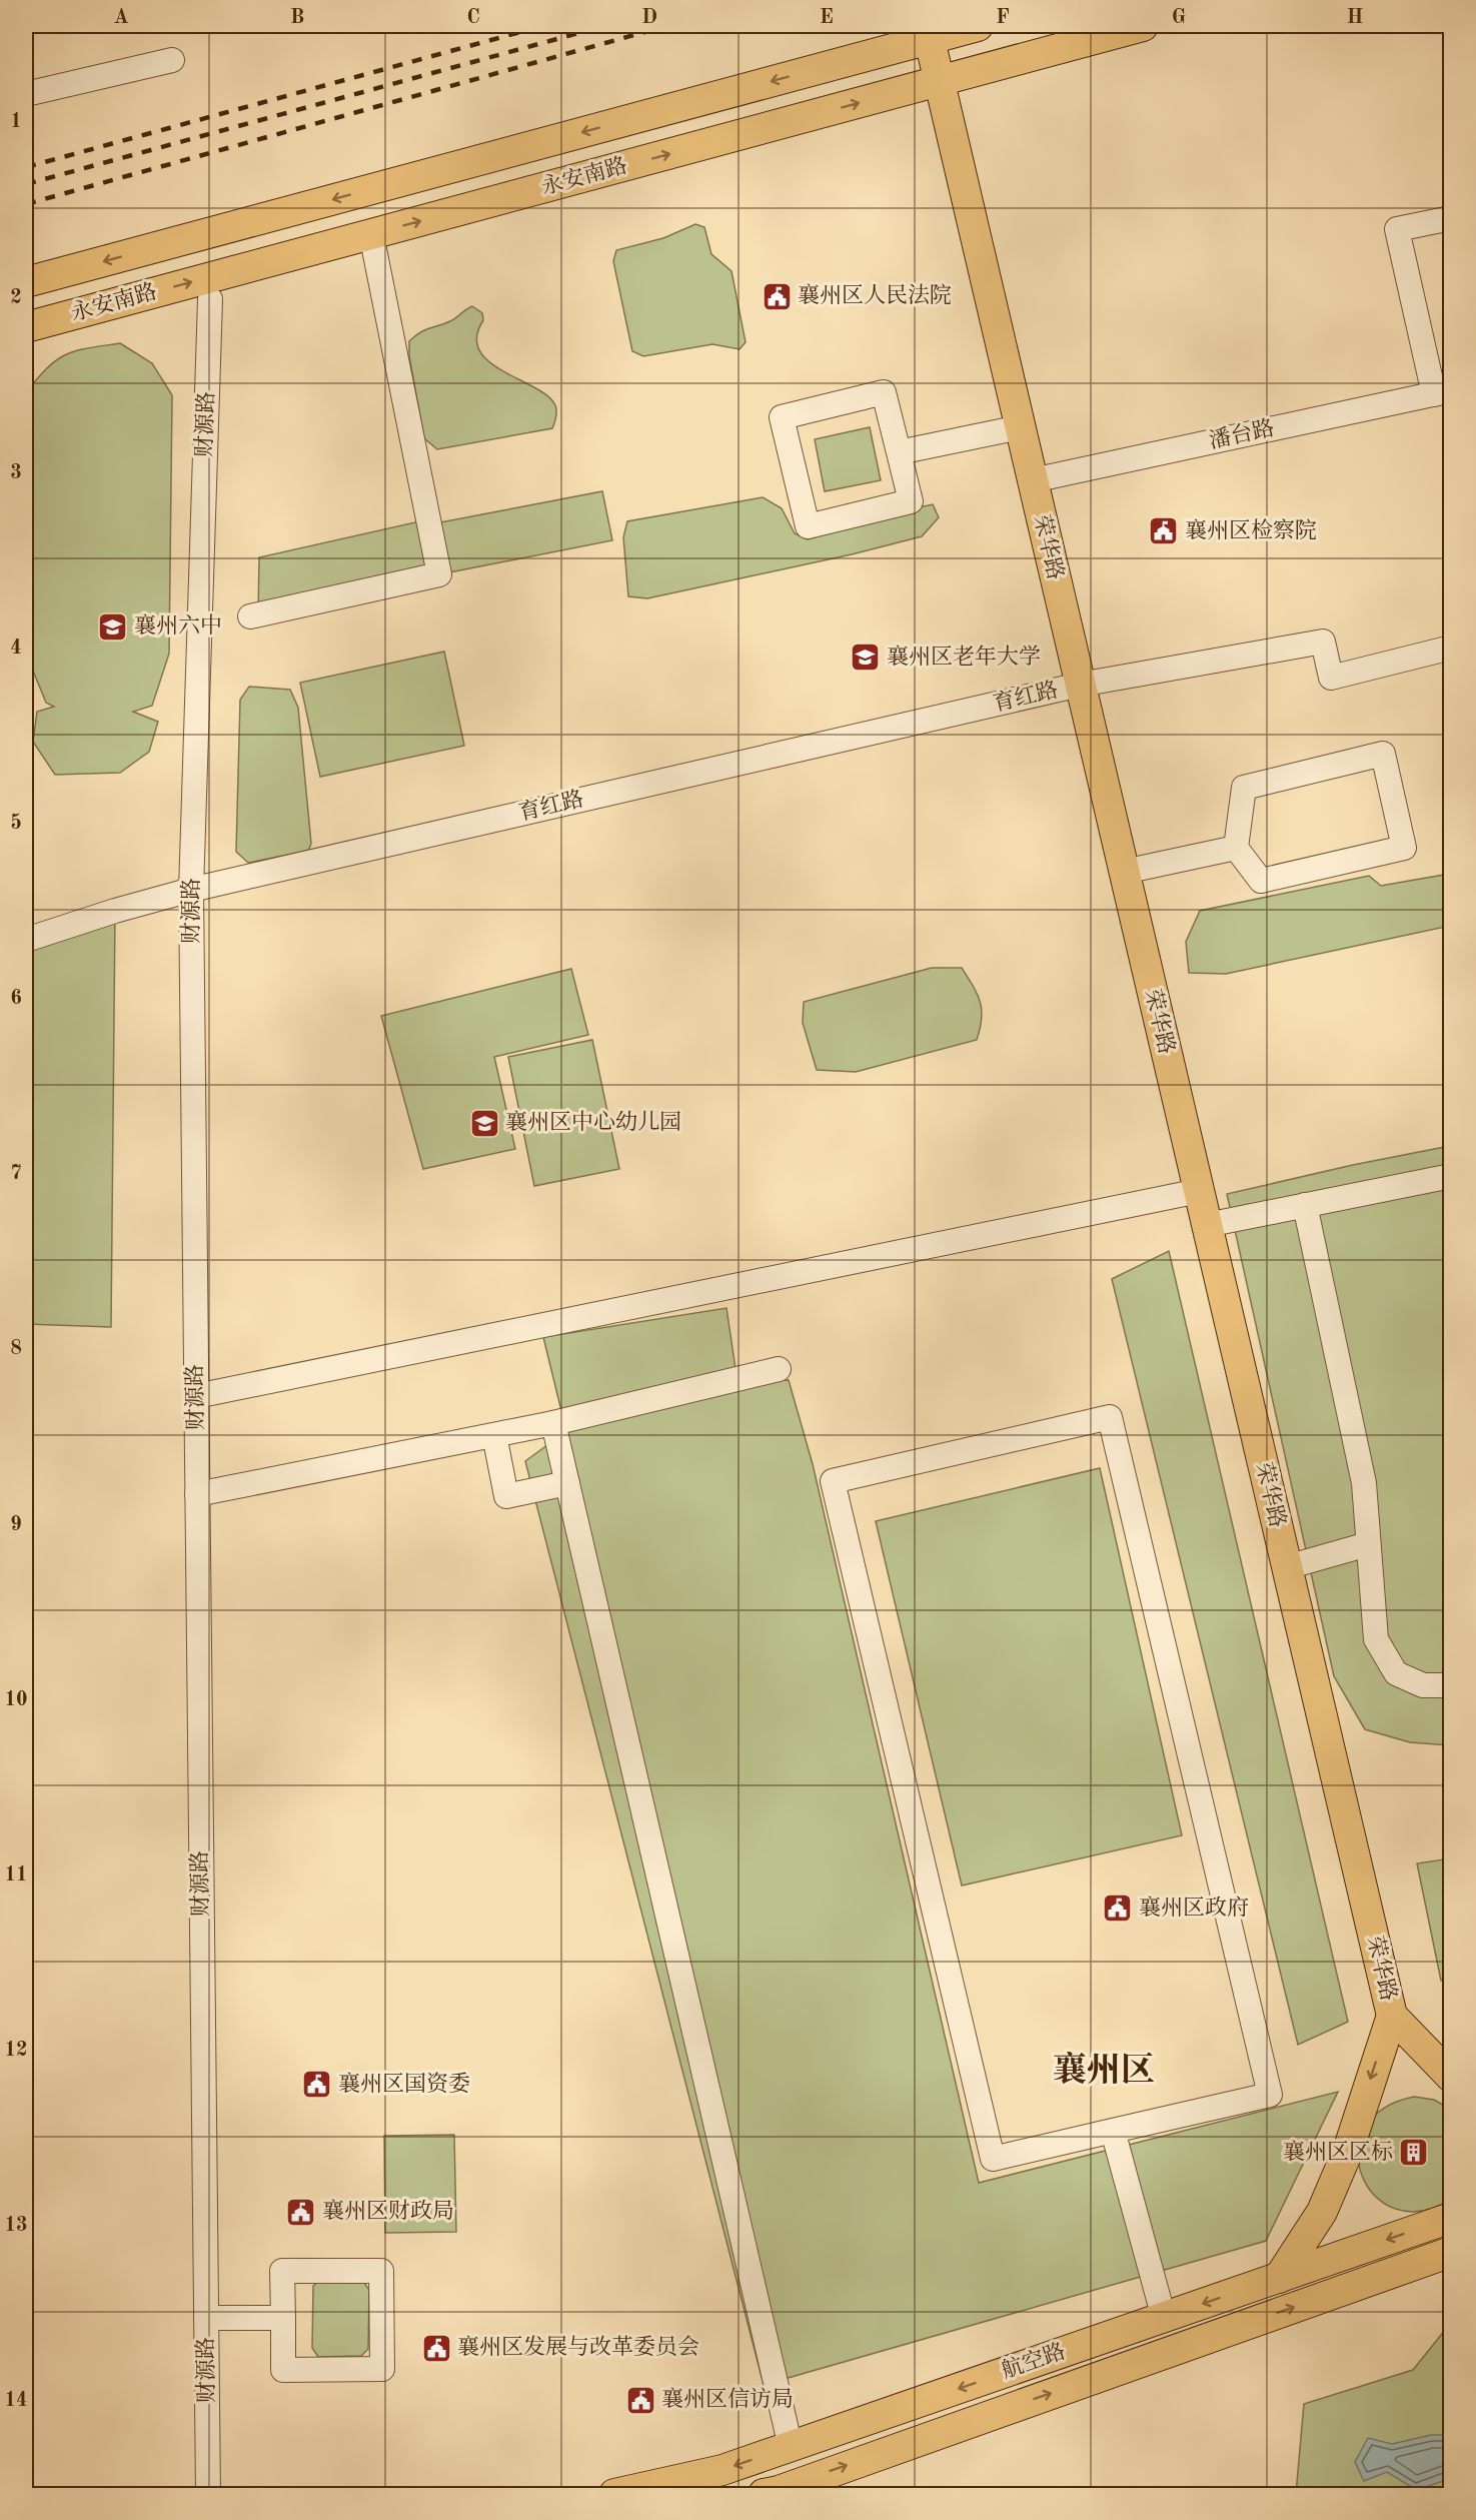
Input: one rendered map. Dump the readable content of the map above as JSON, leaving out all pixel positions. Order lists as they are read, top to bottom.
{
  "streets": {
    "main road": ["永安南路", "荣华路", "航空路"],
    "street": ["财源路", "潘台路", "育红路"]
  },
  "crossings": [
    ["永安南路", "荣华路"],
    ["财源路", "育红路"],
    ["潘台路", "荣华路"],
    ["荣华路", "育红路"],
    ["荣华路", "航空路"]
  ],
  "districts": ["襄州区"],
  "places": {
    "public building": [
      "襄州区人民法院",
      "襄州区检察院",
      "襄州区政府",
      "襄州区国资委",
      "襄州区财政局",
      "襄州区发展与改革委员会",
      "襄州区信访局"
    ],
    "school or university": ["襄州六中", "襄州区老年大学", "襄州区中心幼儿园"],
    "building": ["襄州区区标"]
  },
  "grid": {
    "columns": [
      "A",
      "B",
      "C",
      "D",
      "E",
      "F",
      "G",
      "H"
    ],
    "rows": [
      "1",
      "2",
      "3",
      "4",
      "5",
      "6",
      "7",
      "8",
      "9",
      "10",
      "11",
      "12",
      "13",
      "14"
    ]
  }
}
